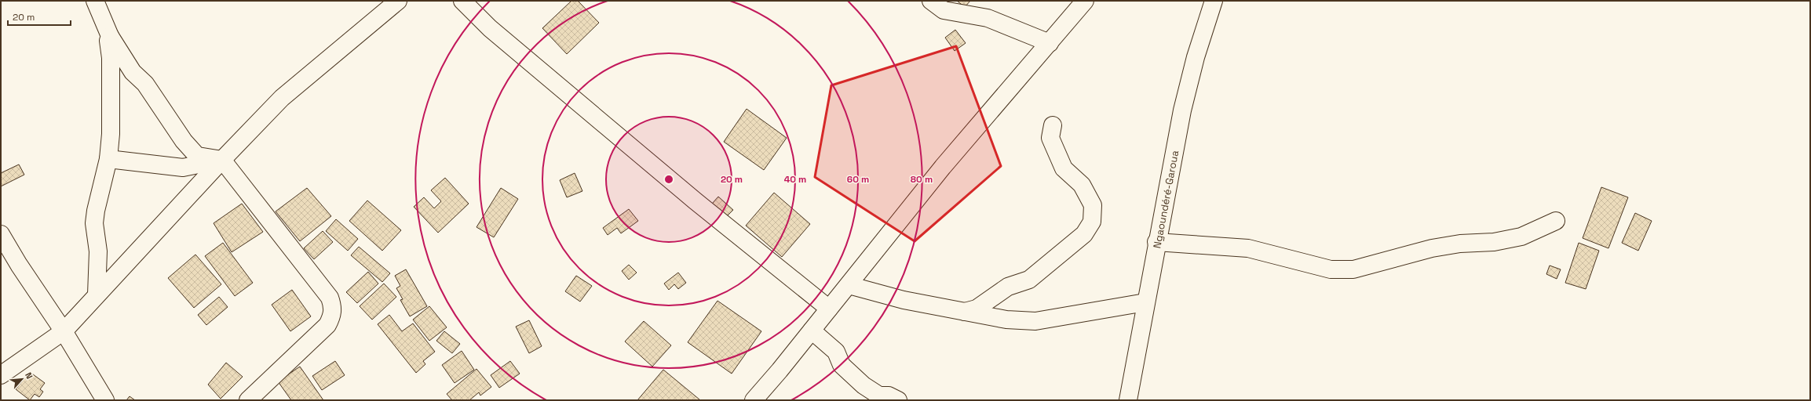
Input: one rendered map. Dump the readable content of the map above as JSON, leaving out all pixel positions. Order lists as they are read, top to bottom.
{
  "streets": {
    "main road": ["Ngaoundéré-Garoua"]
  },
  "scale_bar": "20 m",
  "north": "top right",
  "rings": [
    "20 m",
    "40 m",
    "60 m",
    "80 m"
  ]
}
